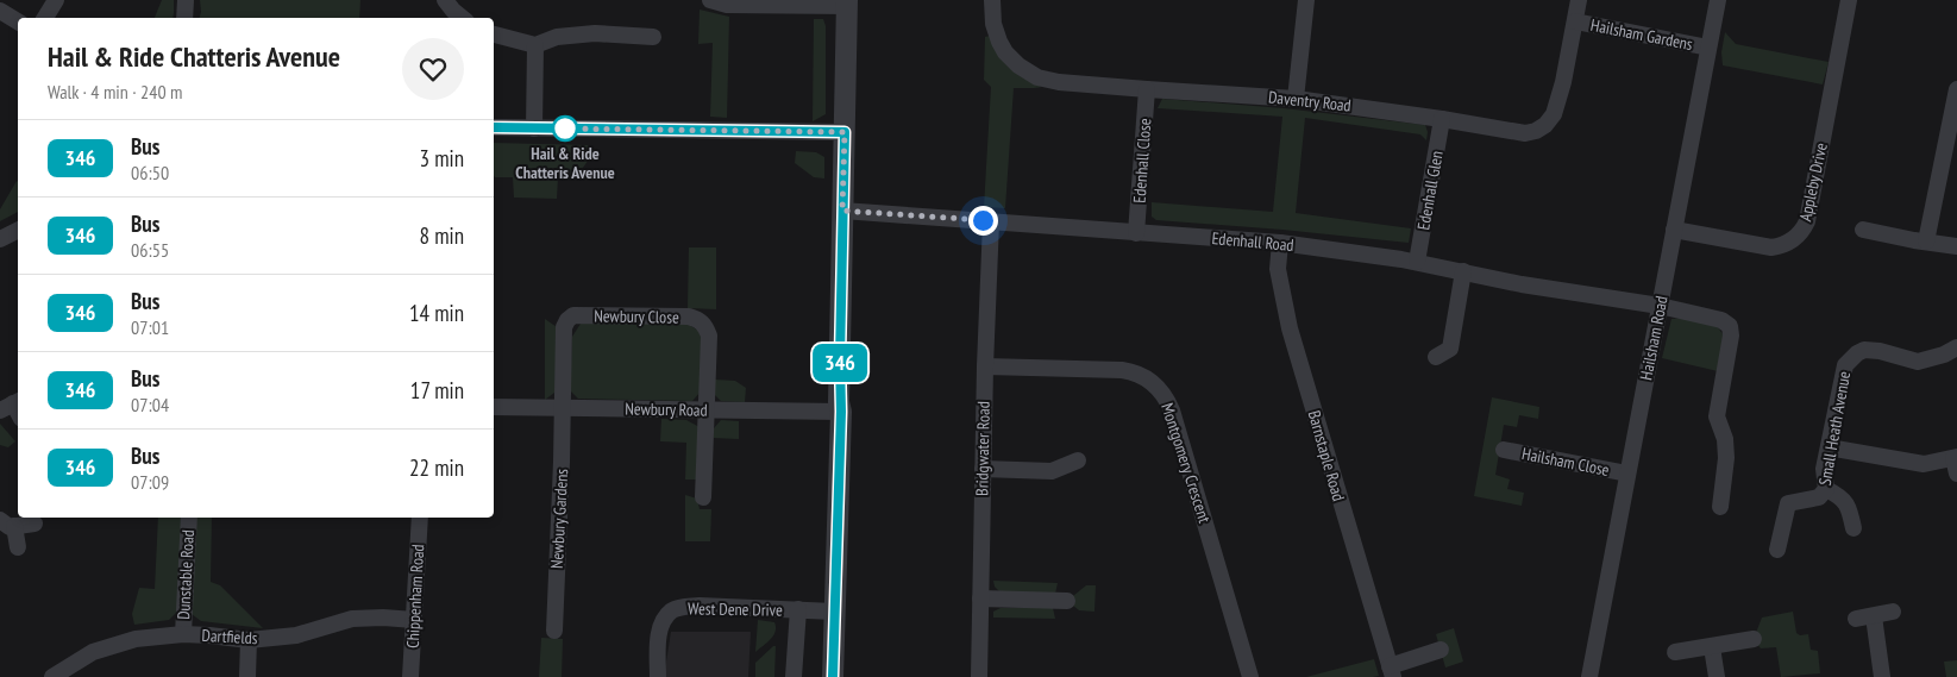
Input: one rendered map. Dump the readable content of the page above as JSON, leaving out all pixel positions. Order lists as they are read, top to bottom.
{
  "streets": {
    "street": [
      "Hailsham Gardens",
      "Daventry Road",
      "Edenhall Close",
      "Appleby Drive",
      "Edenhall Glen",
      "Edenhall Road",
      "Newbury Close",
      "Hailsham Road",
      "Newbury Road",
      "Small Heath Avenue",
      "Bridgwater Road",
      "Barnstaple Road",
      "Hailsham Close",
      "Montgomery Crescent",
      "Newbury Gardens",
      "Dunstable Road",
      "Chippenham Road",
      "West Dene Drive",
      "Dartfields"
    ]
  },
  "crossings": [
    ["Hailsham Gardens", "Daventry Road"],
    ["Hailsham Gardens", "Hailsham Road"],
    ["Daventry Road", "Edenhall Close"],
    ["Daventry Road", "Edenhall Glen"],
    ["Edenhall Close", "Edenhall Road"],
    ["Appleby Drive", "Hailsham Road"],
    ["Edenhall Glen", "Edenhall Road"],
    ["Edenhall Road", "Hailsham Road"],
    ["Edenhall Road", "Bridgwater Road"],
    ["Edenhall Road", "Barnstaple Road"],
    ["Newbury Close", "Newbury Road"],
    ["Newbury Close", "Newbury Gardens"],
    ["Hailsham Road", "Hailsham Close"],
    ["Newbury Road", "Newbury Gardens"],
    ["Bridgwater Road", "Montgomery Crescent"],
    ["Dunstable Road", "Dartfields"],
    ["Chippenham Road", "Dartfields"]
  ],
  "places": ["Hail & Ride Chatteris Avenue"],
  "lines": ["bus line 346"],
  "page": {
    "on_map": "346",
    "heading": ["Hail & Ride Chatteris Avenue", "Walk · 4 min · 240 m"],
    "list": [
      {
        "mark": "346",
        "name": "Bus",
        "note": "06:50",
        "value": "3 min"
      },
      {
        "mark": "346",
        "name": "Bus",
        "note": "06:55",
        "value": "8 min"
      },
      {
        "mark": "346",
        "name": "Bus",
        "note": "07:01",
        "value": "14 min"
      },
      {
        "mark": "346",
        "name": "Bus",
        "note": "07:04",
        "value": "17 min"
      },
      {
        "mark": "346",
        "name": "Bus",
        "note": "07:09",
        "value": "22 min"
      }
    ]
  }
}
